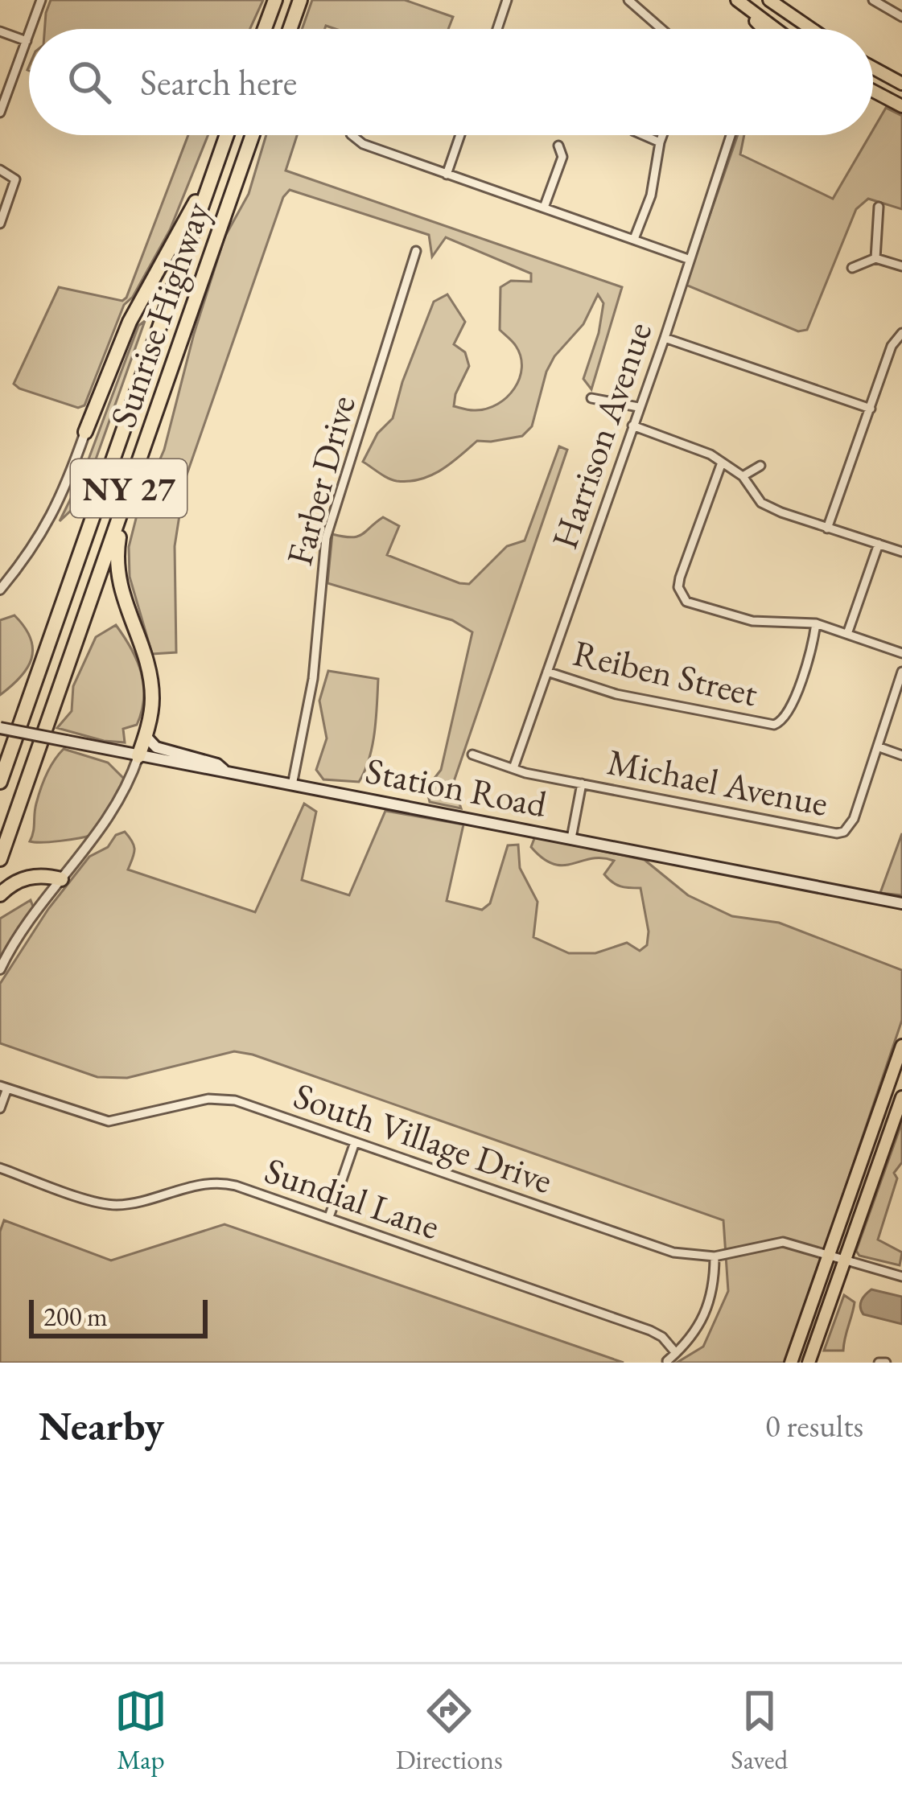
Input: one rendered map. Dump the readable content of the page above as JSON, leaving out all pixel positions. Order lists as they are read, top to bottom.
{
  "streets": {
    "highway": ["Sunrise Highway", "NY 27"],
    "main road": ["Station Road"],
    "street": [
      "Harrison Avenue",
      "Farber Drive",
      "Reiben Street",
      "Michael Avenue",
      "South Village Drive",
      "Sundial Lane"
    ]
  },
  "crossings": [
    ["Harrison Avenue", "Reiben Street"],
    ["Harrison Avenue", "Michael Avenue"],
    ["Farber Drive", "Station Road"]
  ],
  "scale_bar": "200 m",
  "page": {
    "search": "Search here",
    "scale": "200 m",
    "heading": ["Nearby", "0 results"],
    "nav": ["Map", "Directions", "Saved"]
  }
}
